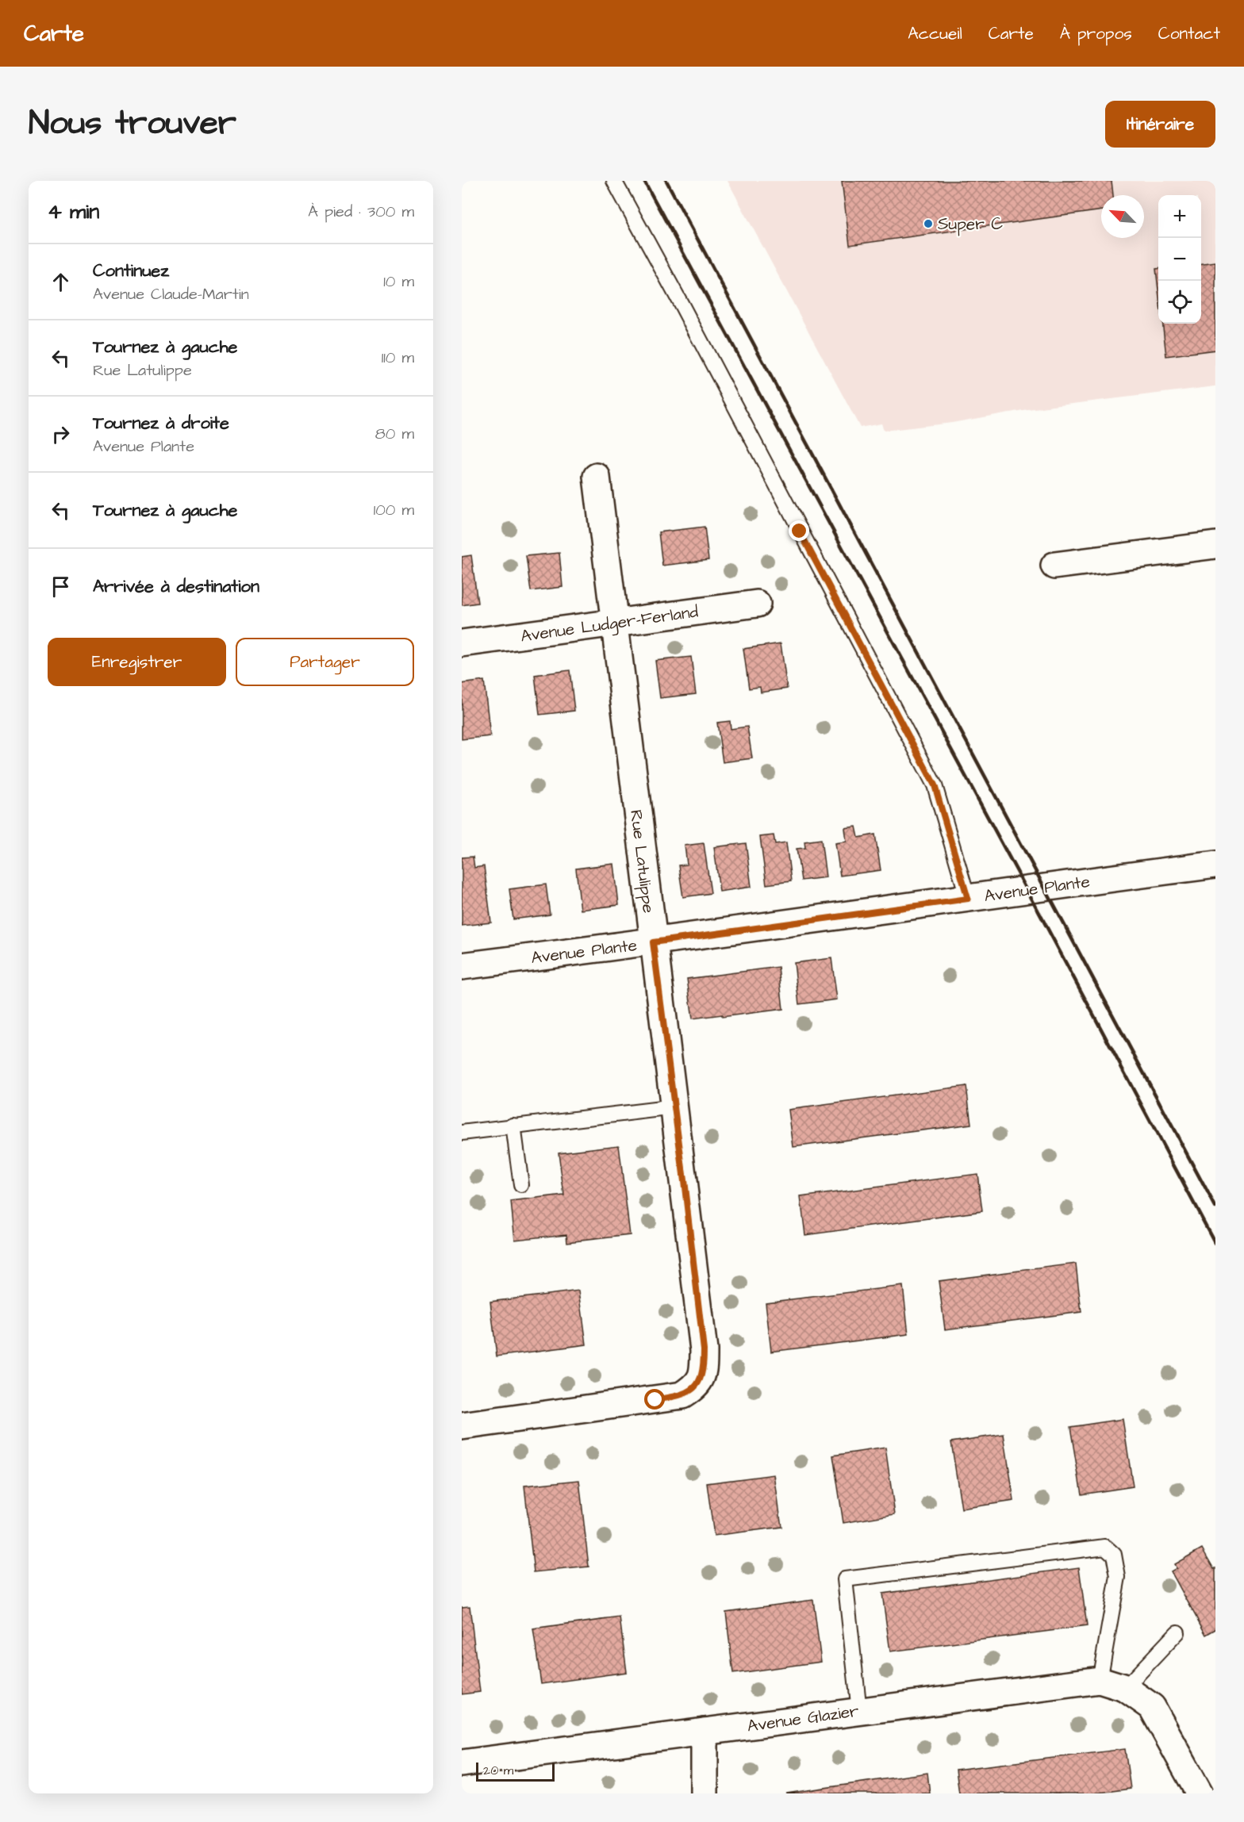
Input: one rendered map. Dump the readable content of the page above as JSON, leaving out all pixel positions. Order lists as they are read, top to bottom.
{
  "streets": {
    "street": [
      "Avenue Ludger-Ferland",
      "Rue Latulippe",
      "Avenue Plante",
      "Avenue Glazier"
    ]
  },
  "crossings": [
    ["Avenue Ludger-Ferland", "Rue Latulippe"],
    ["Rue Latulippe", "Avenue Plante"]
  ],
  "places": ["Super C"],
  "scale_bar": "20 m",
  "north": "top left",
  "page": {
    "header": "Carte",
    "nav": [
      "Accueil",
      "Carte",
      "À propos",
      "Contact"
    ],
    "title": "Nous trouver",
    "buttons": [
      "Itinéraire",
      ["Enregistrer", "Partager"]
    ],
    "heading": ["4 min", "À pied · 300 m"],
    "map_buttons": ["+", "−"],
    "list": [
      ["Continuez", "Avenue Claude-Martin", "10 m"],
      ["Tournez à gauche", "Rue Latulippe", "110 m"],
      ["Tournez à droite", "Avenue Plante", "80 m"],
      ["Tournez à gauche", "100 m"],
      "Arrivée à destination"
    ],
    "scale": "20 m"
  }
}
